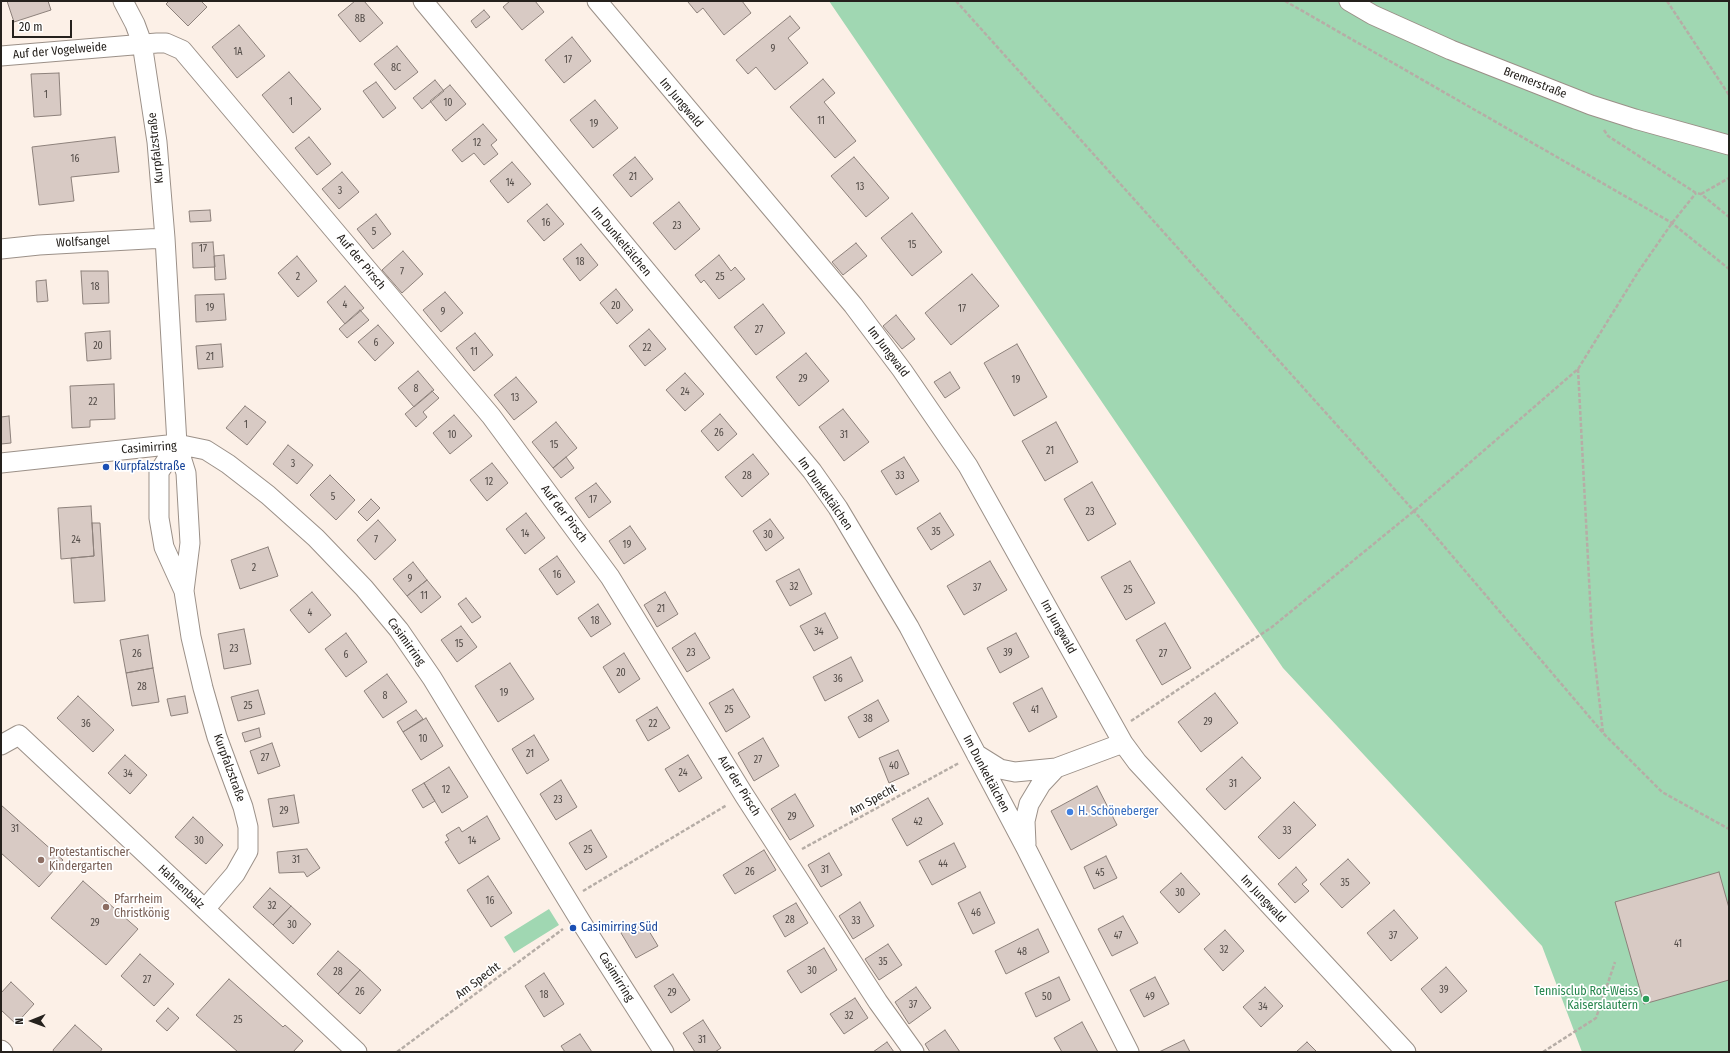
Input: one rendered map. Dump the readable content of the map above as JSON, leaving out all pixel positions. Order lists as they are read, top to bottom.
{
  "streets": {
    "street": [
      "Auf der Vogelweide",
      "Bremerstraße",
      "Im Jungwald",
      "Kurpfalzstraße",
      "Wolfsangel",
      "Im Dunkeltälchen",
      "Auf der Pirsch",
      "Casimirring",
      "Hahnenbalz"
    ],
    "path": ["Am Specht"]
  },
  "crossings": [
    ["Auf der Vogelweide", "Kurpfalzstraße"],
    ["Auf der Vogelweide", "Auf der Pirsch"],
    ["Kurpfalzstraße", "Wolfsangel"],
    ["Kurpfalzstraße", "Auf der Pirsch"],
    ["Kurpfalzstraße", "Casimirring"],
    ["Kurpfalzstraße", "Hahnenbalz"],
    ["Im Dunkeltälchen", "Am Specht"]
  ],
  "places": [
    "Kurpfalzstraße",
    "H. Schöneberger",
    "Protestantischer Kindergarten",
    "Pfarrheim Christkönig",
    "Casimirring Süd",
    "Tennisclub Rot-Weiss Kaiserslautern"
  ],
  "house_numbers": [
    "8B",
    "9",
    "1A",
    "17",
    "8C",
    "1",
    "1",
    "10",
    "11",
    "19",
    "12",
    "16",
    "21",
    "14",
    "13",
    "3",
    "16",
    "23",
    "5",
    "15",
    "17",
    "18",
    "7",
    "2",
    "25",
    "18",
    "4",
    "20",
    "19",
    "17",
    "9",
    "27",
    "6",
    "20",
    "22",
    "11",
    "21",
    "29",
    "19",
    "8",
    "24",
    "13",
    "22",
    "1",
    "26",
    "10",
    "31",
    "15",
    "21",
    "3",
    "28",
    "33",
    "12",
    "5",
    "17",
    "23",
    "35",
    "14",
    "30",
    "24",
    "7",
    "19",
    "2",
    "16",
    "9",
    "32",
    "37",
    "25",
    "11",
    "21",
    "4",
    "18",
    "34",
    "15",
    "23",
    "23",
    "39",
    "26",
    "27",
    "6",
    "20",
    "36",
    "28",
    "19",
    "8",
    "25",
    "25",
    "41",
    "38",
    "29",
    "36",
    "22",
    "10",
    "21",
    "27",
    "27",
    "40",
    "24",
    "34",
    "31",
    "12",
    "23",
    "29",
    "29",
    "42",
    "31",
    "33",
    "30",
    "14",
    "25",
    "31",
    "44",
    "31",
    "26",
    "45",
    "35",
    "30",
    "16",
    "32",
    "46",
    "28",
    "33",
    "29",
    "30",
    "47",
    "37",
    "41",
    "32",
    "48",
    "35",
    "30",
    "28",
    "27",
    "39",
    "26",
    "29",
    "18",
    "50",
    "49",
    "37",
    "34",
    "32",
    "25",
    "31"
  ],
  "scale_bar": "20 m",
  "north": "left"
}
